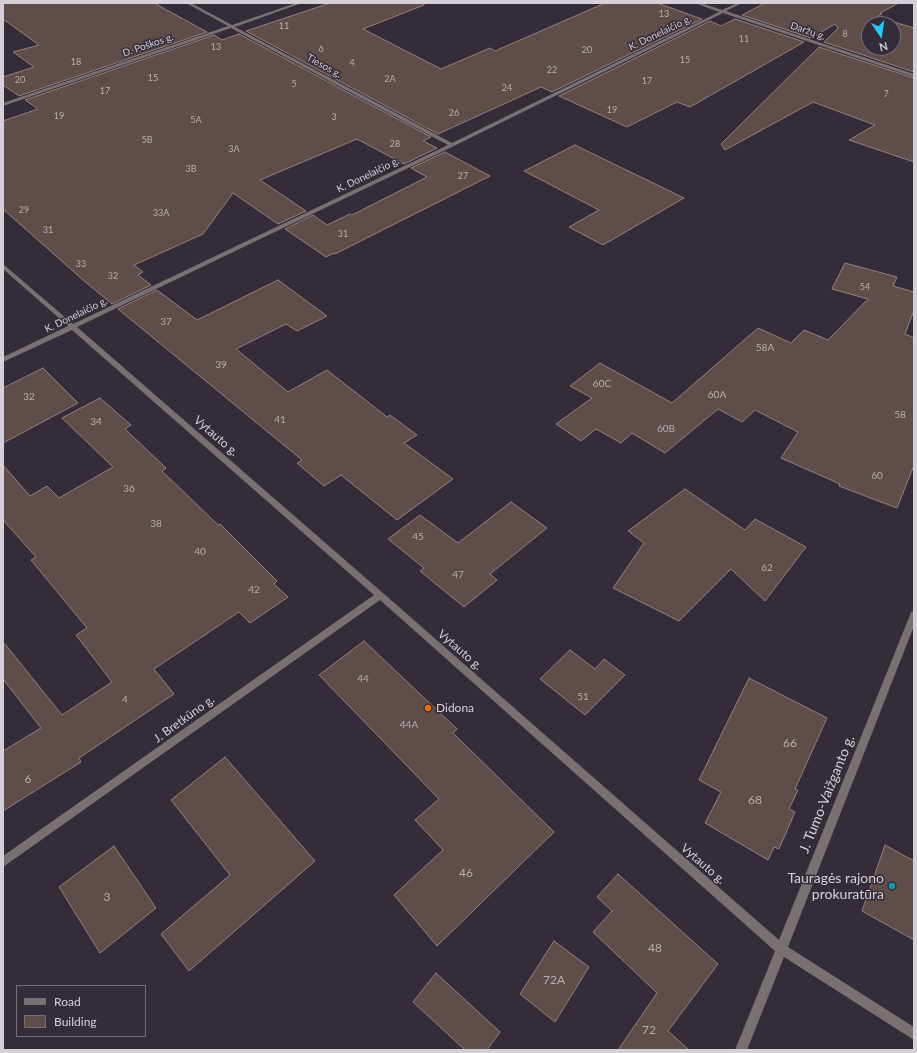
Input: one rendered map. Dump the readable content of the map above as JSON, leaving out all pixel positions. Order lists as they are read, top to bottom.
{
  "streets": {
    "street": [
      "Daržų g.",
      "K. Donelaičio g.",
      "D. Poškos g.",
      "Tiesos g.",
      "Vytauto g.",
      "J. Bretkūno g.",
      "J. Tumo-Vaižganto g."
    ]
  },
  "crossings": [
    ["Daržų g.", "K. Donelaičio g."],
    ["K. Donelaičio g.", "Tiesos g."],
    ["K. Donelaičio g.", "Vytauto g."],
    ["D. Poškos g.", "Tiesos g."],
    ["Vytauto g.", "J. Bretkūno g."],
    ["Vytauto g.", "J. Tumo-Vaižganto g."]
  ],
  "places": ["Didona", "Tauragės rajono prokuratūra"],
  "house_numbers": [
    "13",
    "11",
    "8",
    "11",
    "13",
    "6",
    "20",
    "15",
    "18",
    "4",
    "22",
    "15",
    "2A",
    "20",
    "17",
    "5",
    "24",
    "17",
    "7",
    "19",
    "26",
    "19",
    "3",
    "5A",
    "5B",
    "28",
    "3A",
    "3B",
    "27",
    "29",
    "33A",
    "31",
    "31",
    "33",
    "32",
    "54",
    "37",
    "58A",
    "39",
    "60C",
    "60A",
    "32",
    "58",
    "41",
    "34",
    "60B",
    "60",
    "36",
    "38",
    "45",
    "40",
    "62",
    "47",
    "42",
    "44",
    "51",
    "4",
    "44A",
    "66",
    "6",
    "68",
    "46",
    "3",
    "48",
    "72A",
    "72"
  ],
  "legend": ["Road", "Building"],
  "north": "bottom"
}
